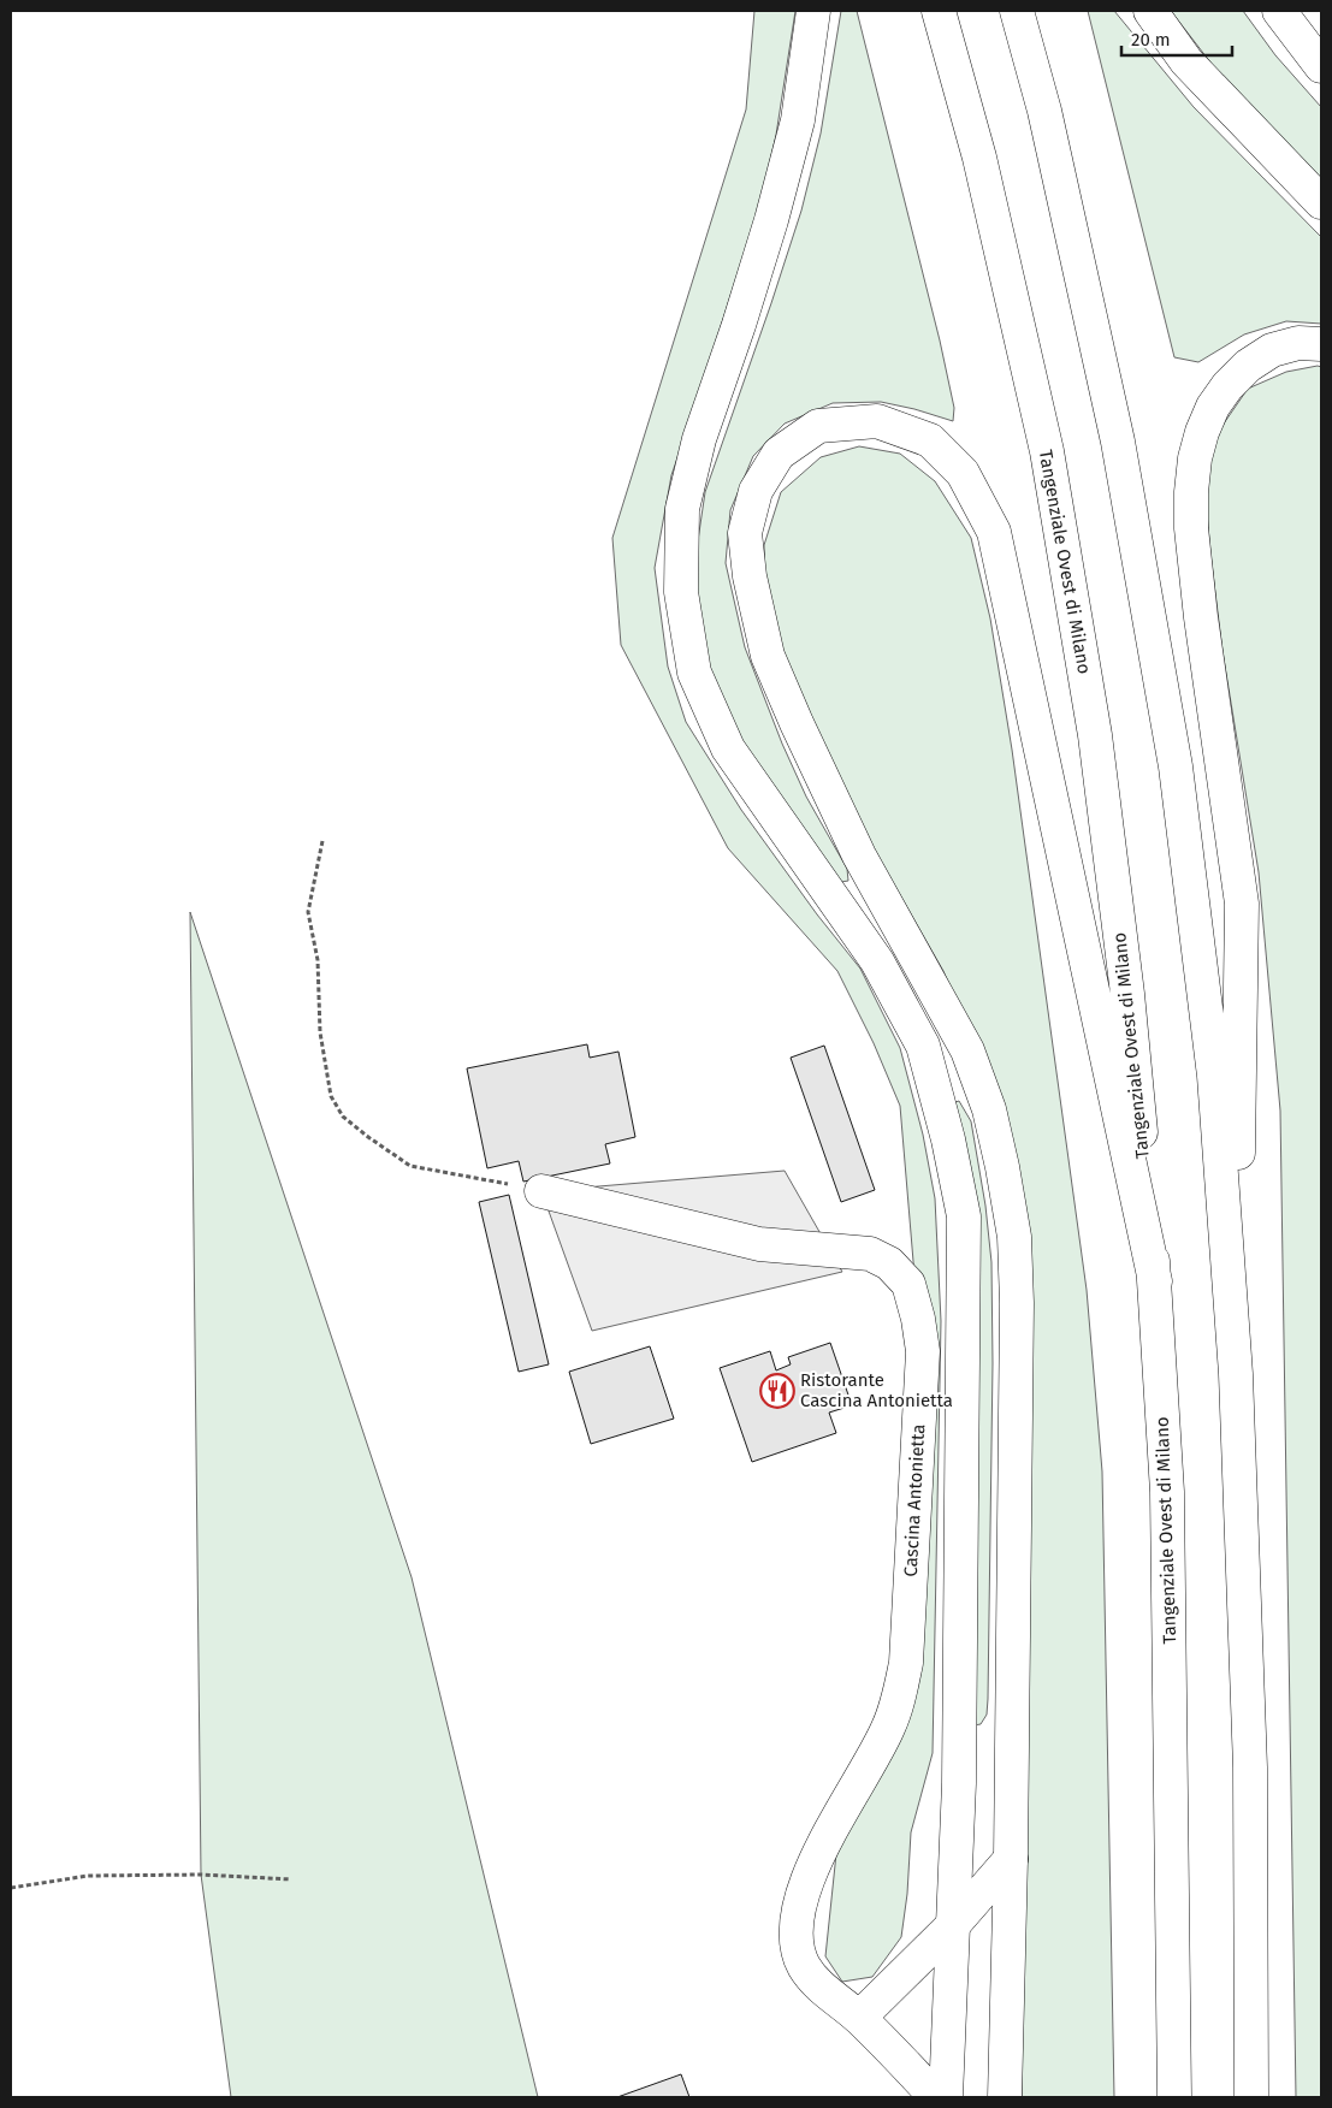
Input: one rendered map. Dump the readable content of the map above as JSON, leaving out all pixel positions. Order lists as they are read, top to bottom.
{
  "streets": {
    "main road": ["Tangenziale Ovest di Milano", "Cascina Antonietta"]
  },
  "places": {
    "restaurant": ["Ristorante Cascina Antonietta"]
  },
  "scale_bar": "20 m"
}
